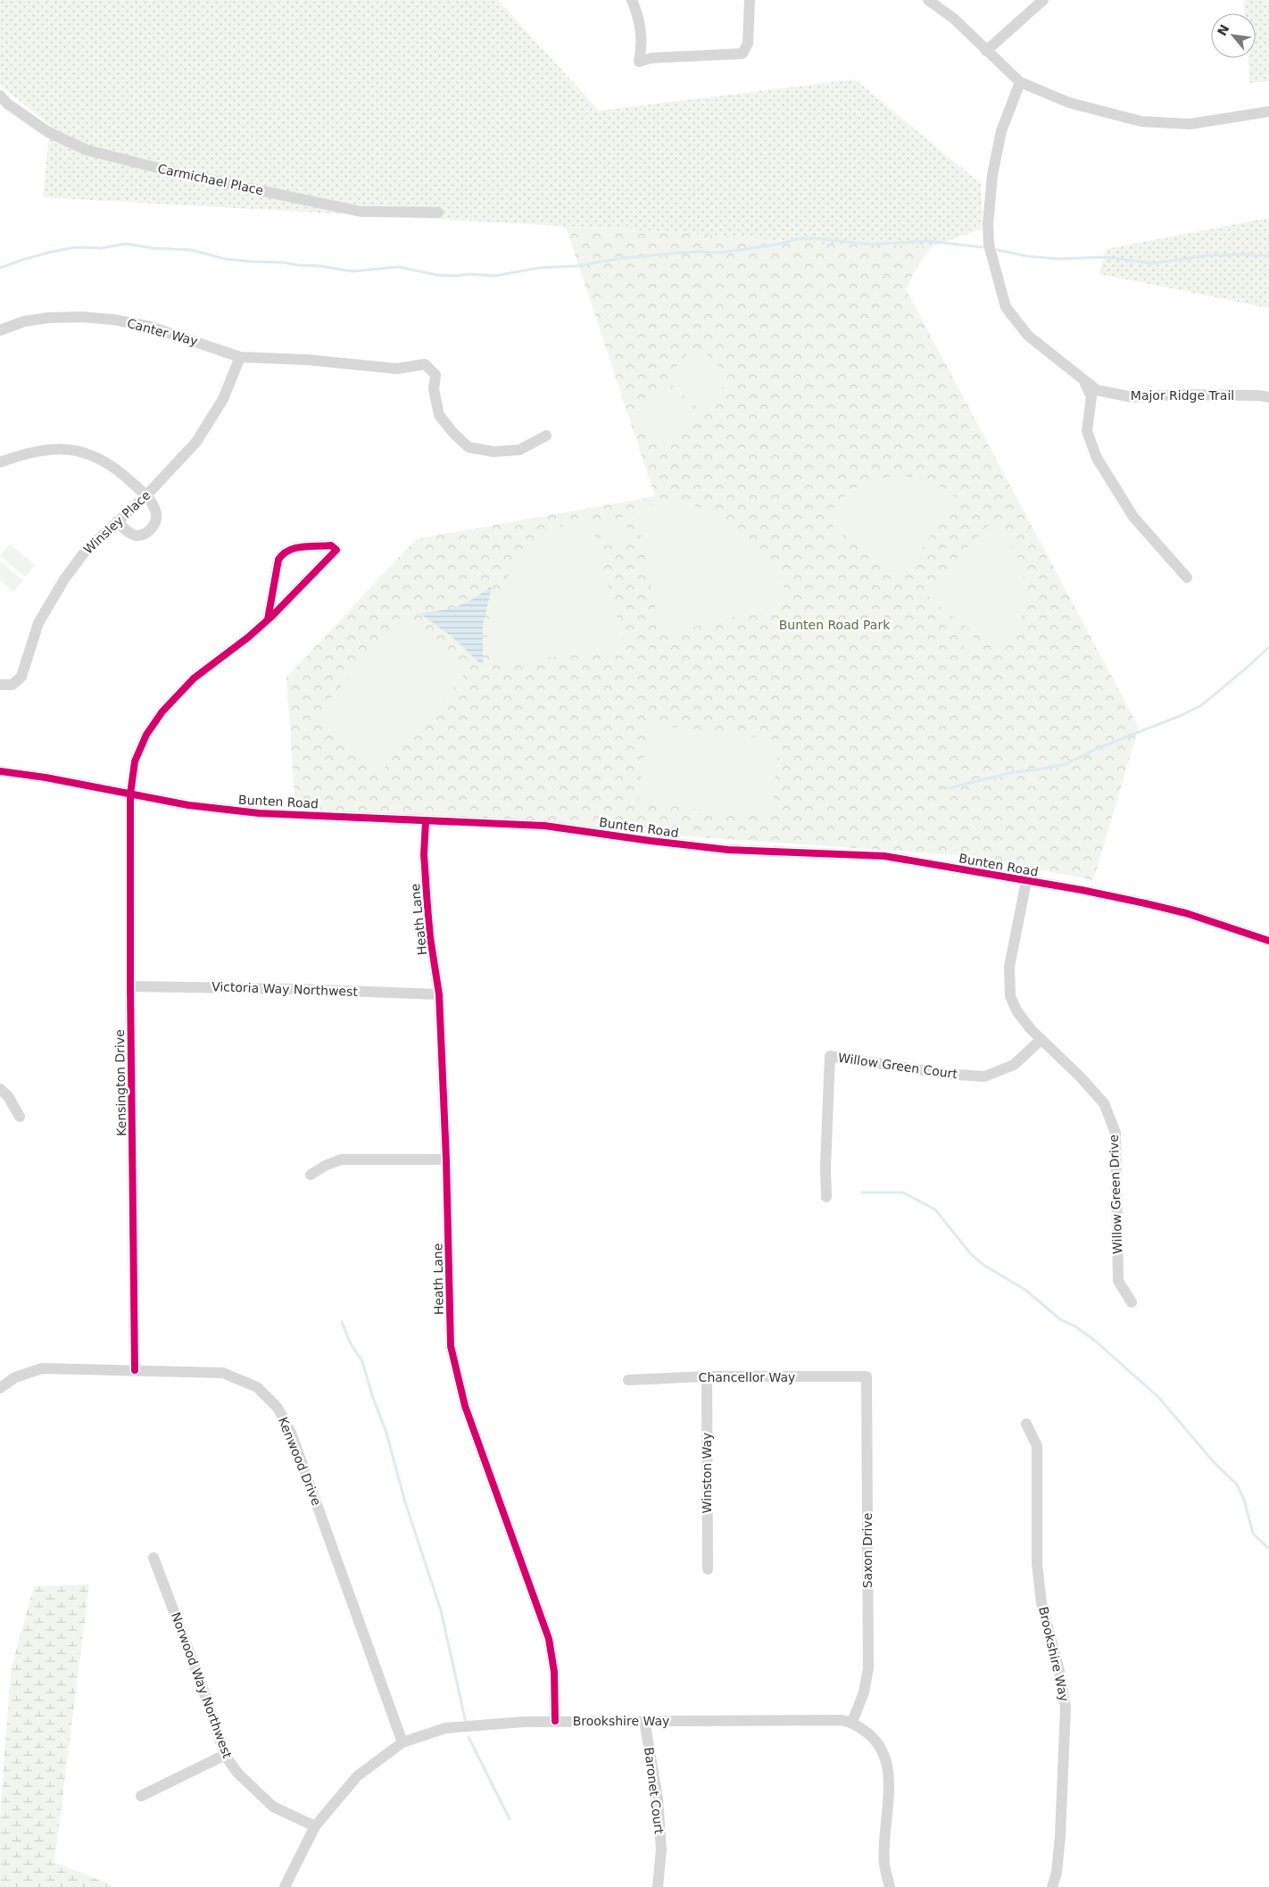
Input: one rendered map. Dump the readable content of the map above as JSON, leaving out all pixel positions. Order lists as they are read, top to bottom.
{
  "streets": {
    "street": [
      "Carmichael Place",
      "Canter Way",
      "Major Ridge Trail",
      "Winsley Place",
      "Bunten Road",
      "Heath Lane",
      "Victoria Way Northwest",
      "Willow Green Court",
      "Kensington Drive",
      "Willow Green Drive",
      "Chancellor Way",
      "Kenwood Drive",
      "Winston Way",
      "Saxon Drive",
      "Brookshire Way",
      "Norwood Way Northwest",
      "Baronet Court"
    ]
  },
  "crossings": [
    ["Canter Way", "Winsley Place"],
    ["Bunten Road", "Heath Lane"],
    ["Bunten Road", "Kensington Drive"],
    ["Bunten Road", "Willow Green Drive"],
    ["Heath Lane", "Victoria Way Northwest"],
    ["Heath Lane", "Brookshire Way"],
    ["Victoria Way Northwest", "Kensington Drive"],
    ["Willow Green Court", "Willow Green Drive"],
    ["Kensington Drive", "Kenwood Drive"],
    ["Chancellor Way", "Winston Way"],
    ["Chancellor Way", "Saxon Drive"],
    ["Kenwood Drive", "Brookshire Way"],
    ["Saxon Drive", "Brookshire Way"],
    ["Brookshire Way", "Norwood Way Northwest"],
    ["Brookshire Way", "Baronet Court"]
  ],
  "parks": ["Bunten Road Park"],
  "north": "top left"
}
